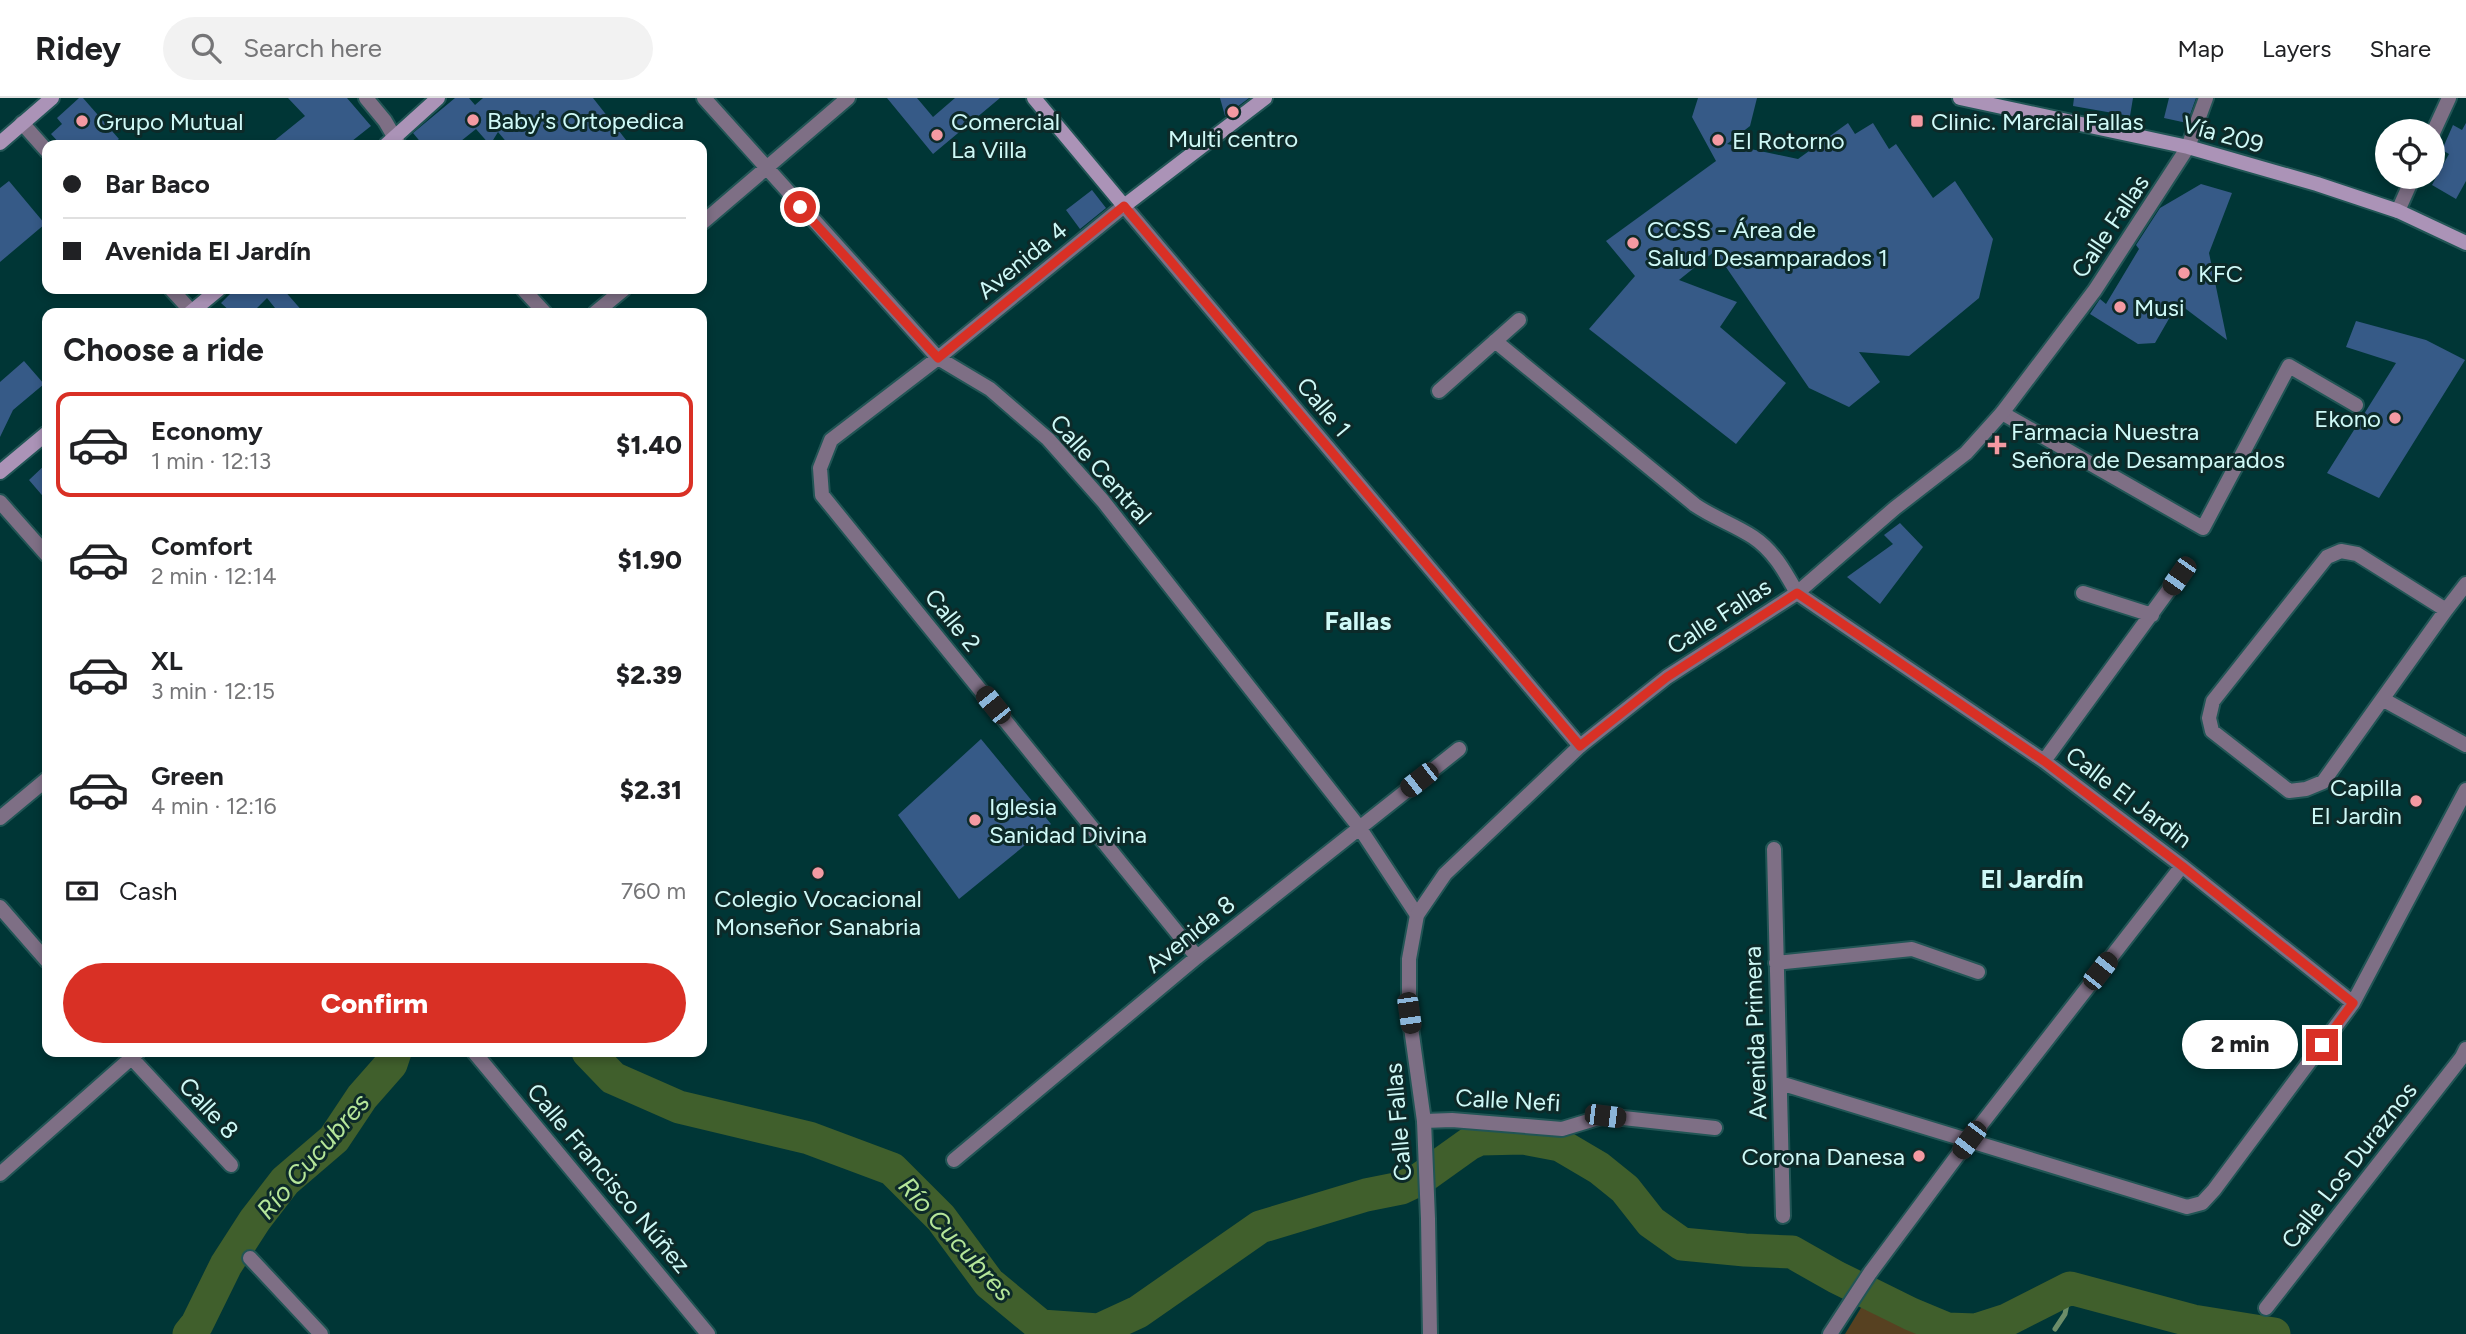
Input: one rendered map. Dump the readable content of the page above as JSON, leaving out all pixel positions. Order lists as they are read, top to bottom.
{
  "streets": {
    "main road": ["Vía 209", "Avenida 4", "Calle 1"],
    "street": [
      "Calle Fallas",
      "Calle Central",
      "Calle 2",
      "Calle El Jardìn",
      "Avenida 8",
      "Avenida Primera",
      "Calle Nefi",
      "Calle 8",
      "Calle Los Duraznos",
      "Calle Francisco Núñez"
    ]
  },
  "crossings": [
    ["Vía 209", "Calle Fallas"],
    ["Calle Fallas", "Calle 1"],
    ["Calle Fallas", "Calle Central"],
    ["Calle Fallas", "Calle El Jardìn"],
    ["Calle Fallas", "Calle Nefi"],
    ["Avenida 4", "Calle 1"],
    ["Avenida 4", "Calle Central"],
    ["Avenida 4", "Calle 2"],
    ["Calle Central", "Avenida 8"],
    ["Calle 2", "Avenida 8"]
  ],
  "districts": ["Fallas", "El Jardín"],
  "water": ["Río Cucubres"],
  "places": {
    "other": [
      "Multi centro",
      "Baby's Ortopedica",
      "Grupo Mutual",
      "Comercial La Villa",
      "El Rotorno",
      "CCSS - Área de Salud Desamparados 1",
      "KFC",
      "Musi",
      "Ekono",
      "Capilla El Jardìn",
      "Iglesia Sanidad Divina",
      "Colegio Vocacional Monseñor Sanabria",
      "Corona Danesa"
    ],
    "transit": ["Clinic. Marcial Fallas"],
    "health": ["Farmacia Nuestra Señora de Desamparados"]
  },
  "page": {
    "header": "Ridey",
    "search": "Search here",
    "nav": ["Map", "Layers", "Share"],
    "banner": ["Bar Baco", "Avenida El Jardín"],
    "heading": "Choose a ride",
    "list": [
      {
        "name": "Economy",
        "note": "1 min · 12:13",
        "value": "$1.40"
      },
      {
        "name": "Comfort",
        "note": "2 min · 12:14",
        "value": "$1.90"
      },
      {
        "name": "XL",
        "note": "3 min · 12:15",
        "value": "$2.39"
      },
      {
        "name": "Green",
        "note": "4 min · 12:16",
        "value": "$2.31"
      }
    ],
    "pay": ["Cash", "760 m"],
    "buttons": "Confirm",
    "bubble": "2 min"
  }
}
